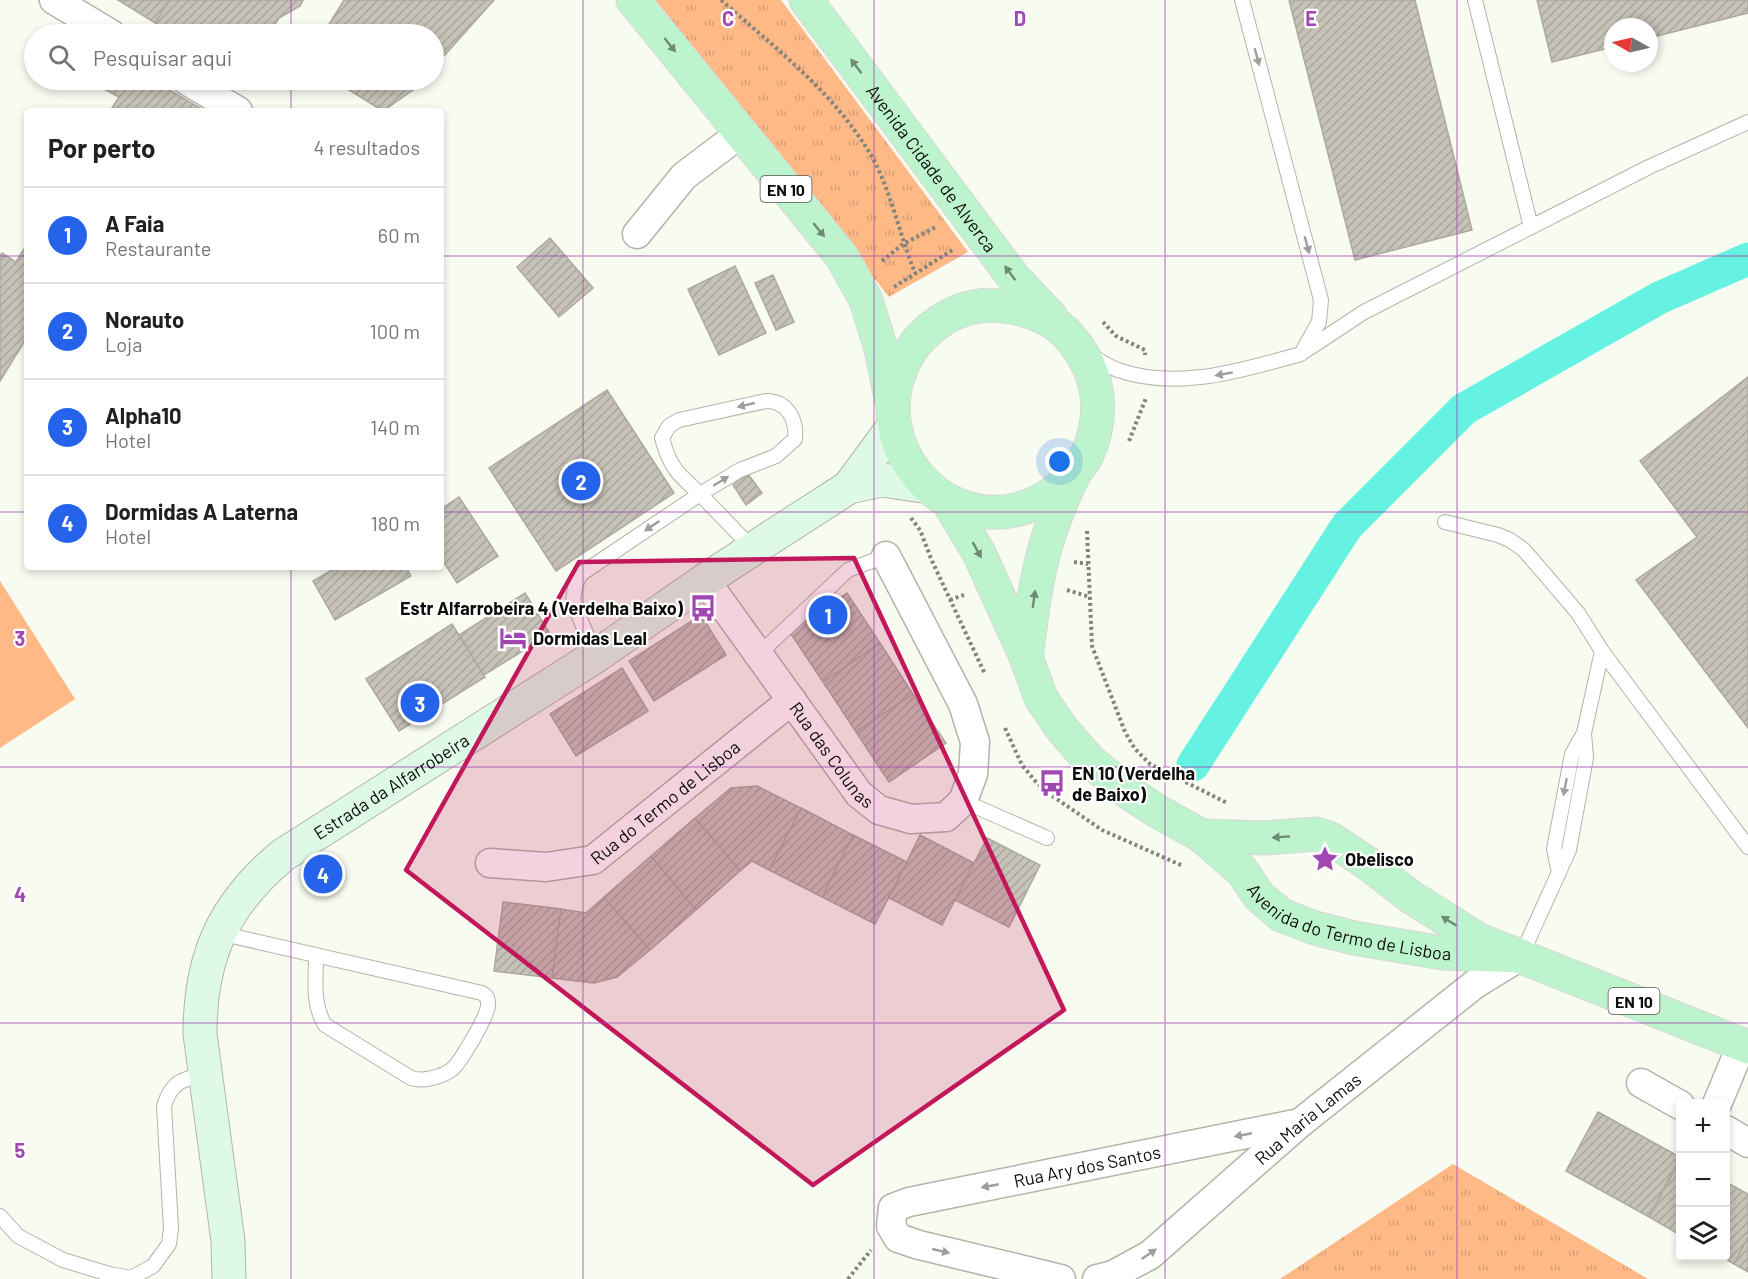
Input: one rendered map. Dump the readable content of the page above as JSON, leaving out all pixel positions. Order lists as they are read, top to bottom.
{
  "streets": {
    "main road": [
      "Avenida Cidade de Alverca",
      "EN 10",
      "Estrada da Alfarrobeira",
      "Avenida do Termo de Lisboa"
    ],
    "street": [
      "Rua das Colunas",
      "Rua do Termo de Lisboa",
      "Rua Maria Lamas",
      "Rua Ary dos Santos"
    ]
  },
  "crossings": [
    ["Avenida Cidade de Alverca", "EN 10"],
    ["Avenida Cidade de Alverca", "Estrada da Alfarrobeira"],
    ["EN 10", "Estrada da Alfarrobeira"],
    ["EN 10", "Avenida do Termo de Lisboa"],
    ["Rua das Colunas", "Estrada da Alfarrobeira"],
    ["Rua das Colunas", "Rua do Termo de Lisboa"],
    ["Avenida do Termo de Lisboa", "Rua Maria Lamas"],
    ["Rua Maria Lamas", "Rua Ary dos Santos"]
  ],
  "one_way": ["Rua Maria Lamas"],
  "places": {
    "bus stop": ["Estr Alfarrobeira 4 (Verdelha Baixo)", "EN 10 (Verdelha de Baixo)"],
    "hotel": ["Dormidas Leal"],
    "place": ["Obelisco"]
  },
  "north": "left",
  "page": {
    "search": "Pesquisar aqui",
    "heading": ["Por perto", "4 resultados"],
    "list": [
      {
        "mark": "1",
        "name": "A Faia",
        "note": "Restaurante",
        "value": "60 m"
      },
      {
        "mark": "2",
        "name": "Norauto",
        "note": "Loja",
        "value": "100 m"
      },
      {
        "mark": "3",
        "name": "Alpha10",
        "note": "Hotel",
        "value": "140 m"
      },
      {
        "mark": "4",
        "name": "Dormidas A Laterna",
        "note": "Hotel",
        "value": "180 m"
      }
    ],
    "pins": [
      "2",
      "1",
      "3",
      "4"
    ],
    "map_buttons": ["+", "−"]
  },
  "grid": {
    "columns": ["C", "D", "E"],
    "rows": ["3", "4", "5"]
  }
}
